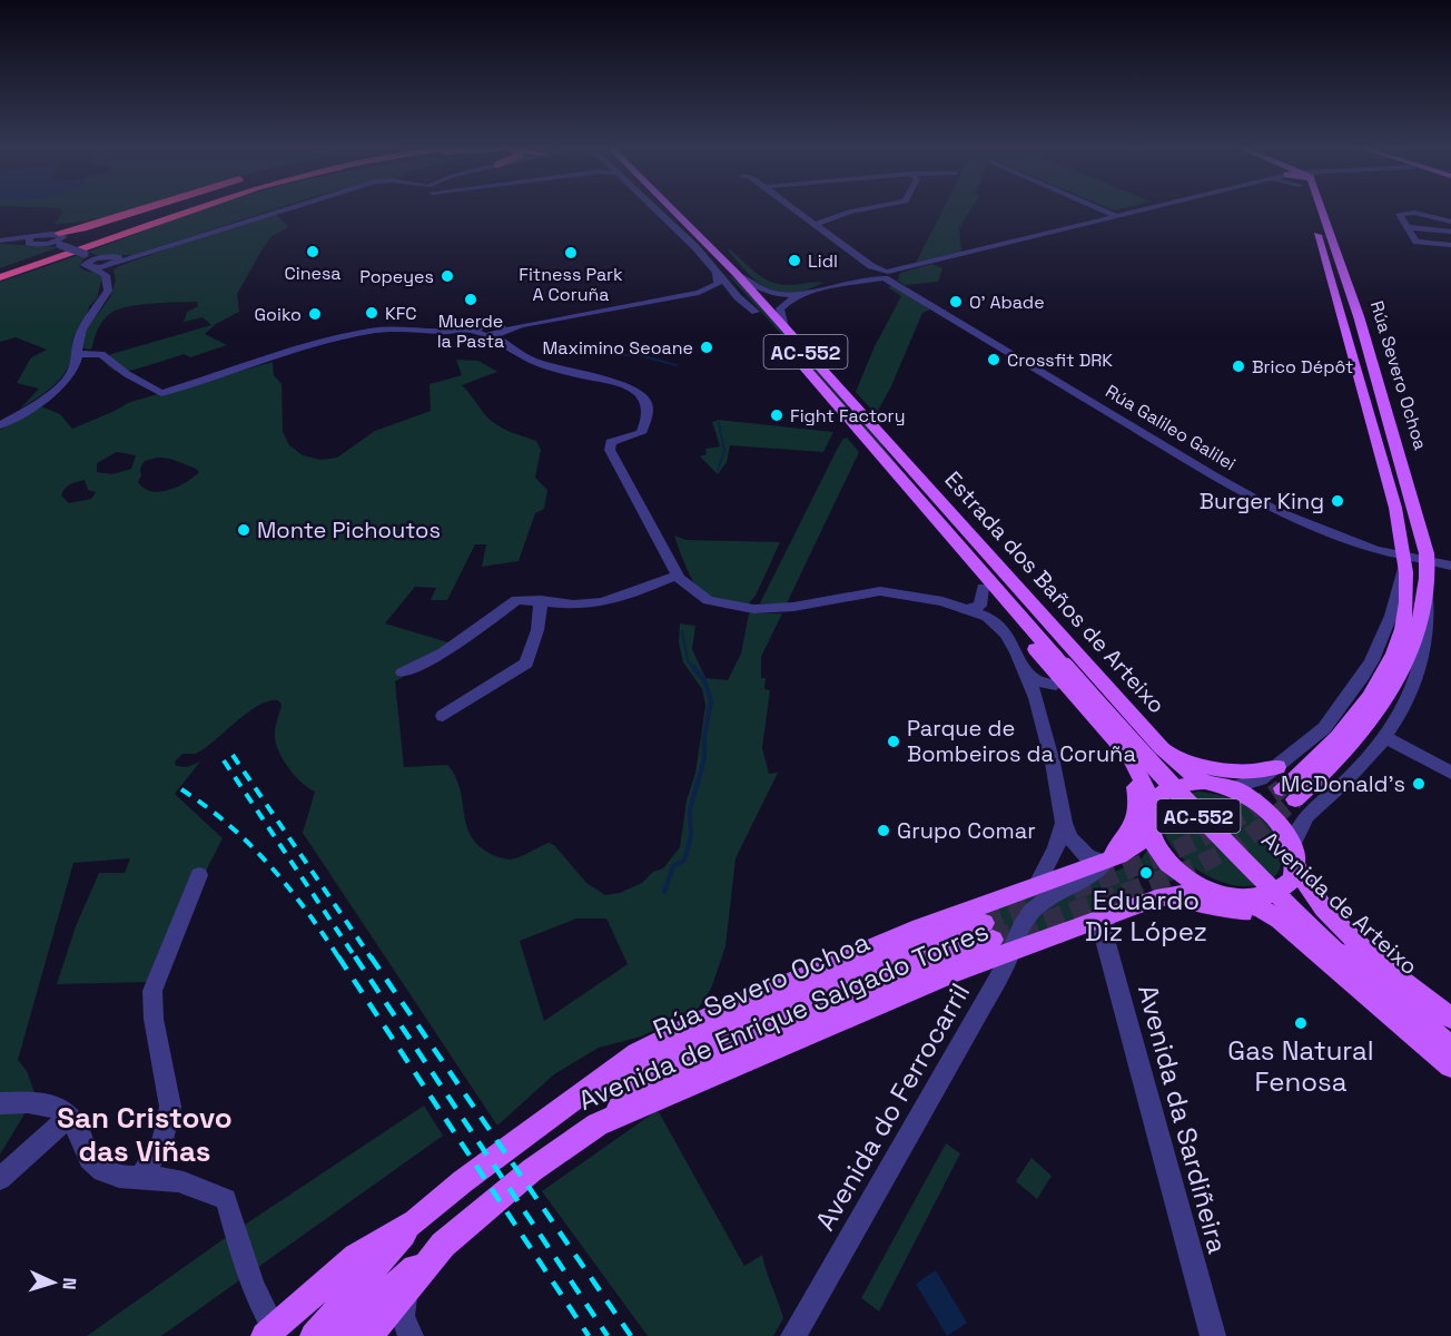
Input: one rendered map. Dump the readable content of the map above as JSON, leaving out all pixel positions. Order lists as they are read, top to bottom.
{
  "streets": {
    "main road": [
      "AC-552",
      "Rúa Severo Ochoa",
      "Estrada dos Baños de Arteixo",
      "Avenida de Arteixo",
      "Avenida de Enrique Salgado Torres"
    ],
    "street": ["Rúa Galileo Galilei", "Avenida do Ferrocarril", "Avenida da Sardiñeira"]
  },
  "crossings": [
    ["AC-552", "Rúa Severo Ochoa"],
    ["AC-552", "Estrada dos Baños de Arteixo"],
    ["AC-552", "Avenida de Arteixo"],
    ["AC-552", "Avenida de Enrique Salgado Torres"],
    ["Rúa Severo Ochoa", "Rúa Galileo Galilei"],
    ["Rúa Severo Ochoa", "Estrada dos Baños de Arteixo"],
    ["Rúa Severo Ochoa", "Avenida de Arteixo"],
    ["Rúa Severo Ochoa", "Avenida de Enrique Salgado Torres"],
    ["Rúa Severo Ochoa", "Avenida do Ferrocarril"],
    ["Estrada dos Baños de Arteixo", "Avenida de Arteixo"],
    ["Estrada dos Baños de Arteixo", "Avenida de Enrique Salgado Torres"],
    ["Avenida de Arteixo", "Avenida de Enrique Salgado Torres"],
    ["Avenida de Enrique Salgado Torres", "Avenida do Ferrocarril"],
    ["Avenida de Enrique Salgado Torres", "Avenida da Sardiñeira"]
  ],
  "districts": ["San Cristovo das Viñas"],
  "places": [
    "Cinesa",
    "Fitness Park A Coruña",
    "Lidl",
    "Popeyes",
    "Muerde la Pasta",
    "O' Abade",
    "KFC",
    "Goiko",
    "Maximino Seoane",
    "Crossfit DRK",
    "Brico Dépôt",
    "Fight Factory",
    "Burger King",
    "Monte Pichoutos",
    "Parque de Bombeiros da Coruña",
    "McDonald's",
    "Grupo Comar",
    "Eduardo Diz López",
    "Gas Natural Fenosa"
  ],
  "north": "right"
}
